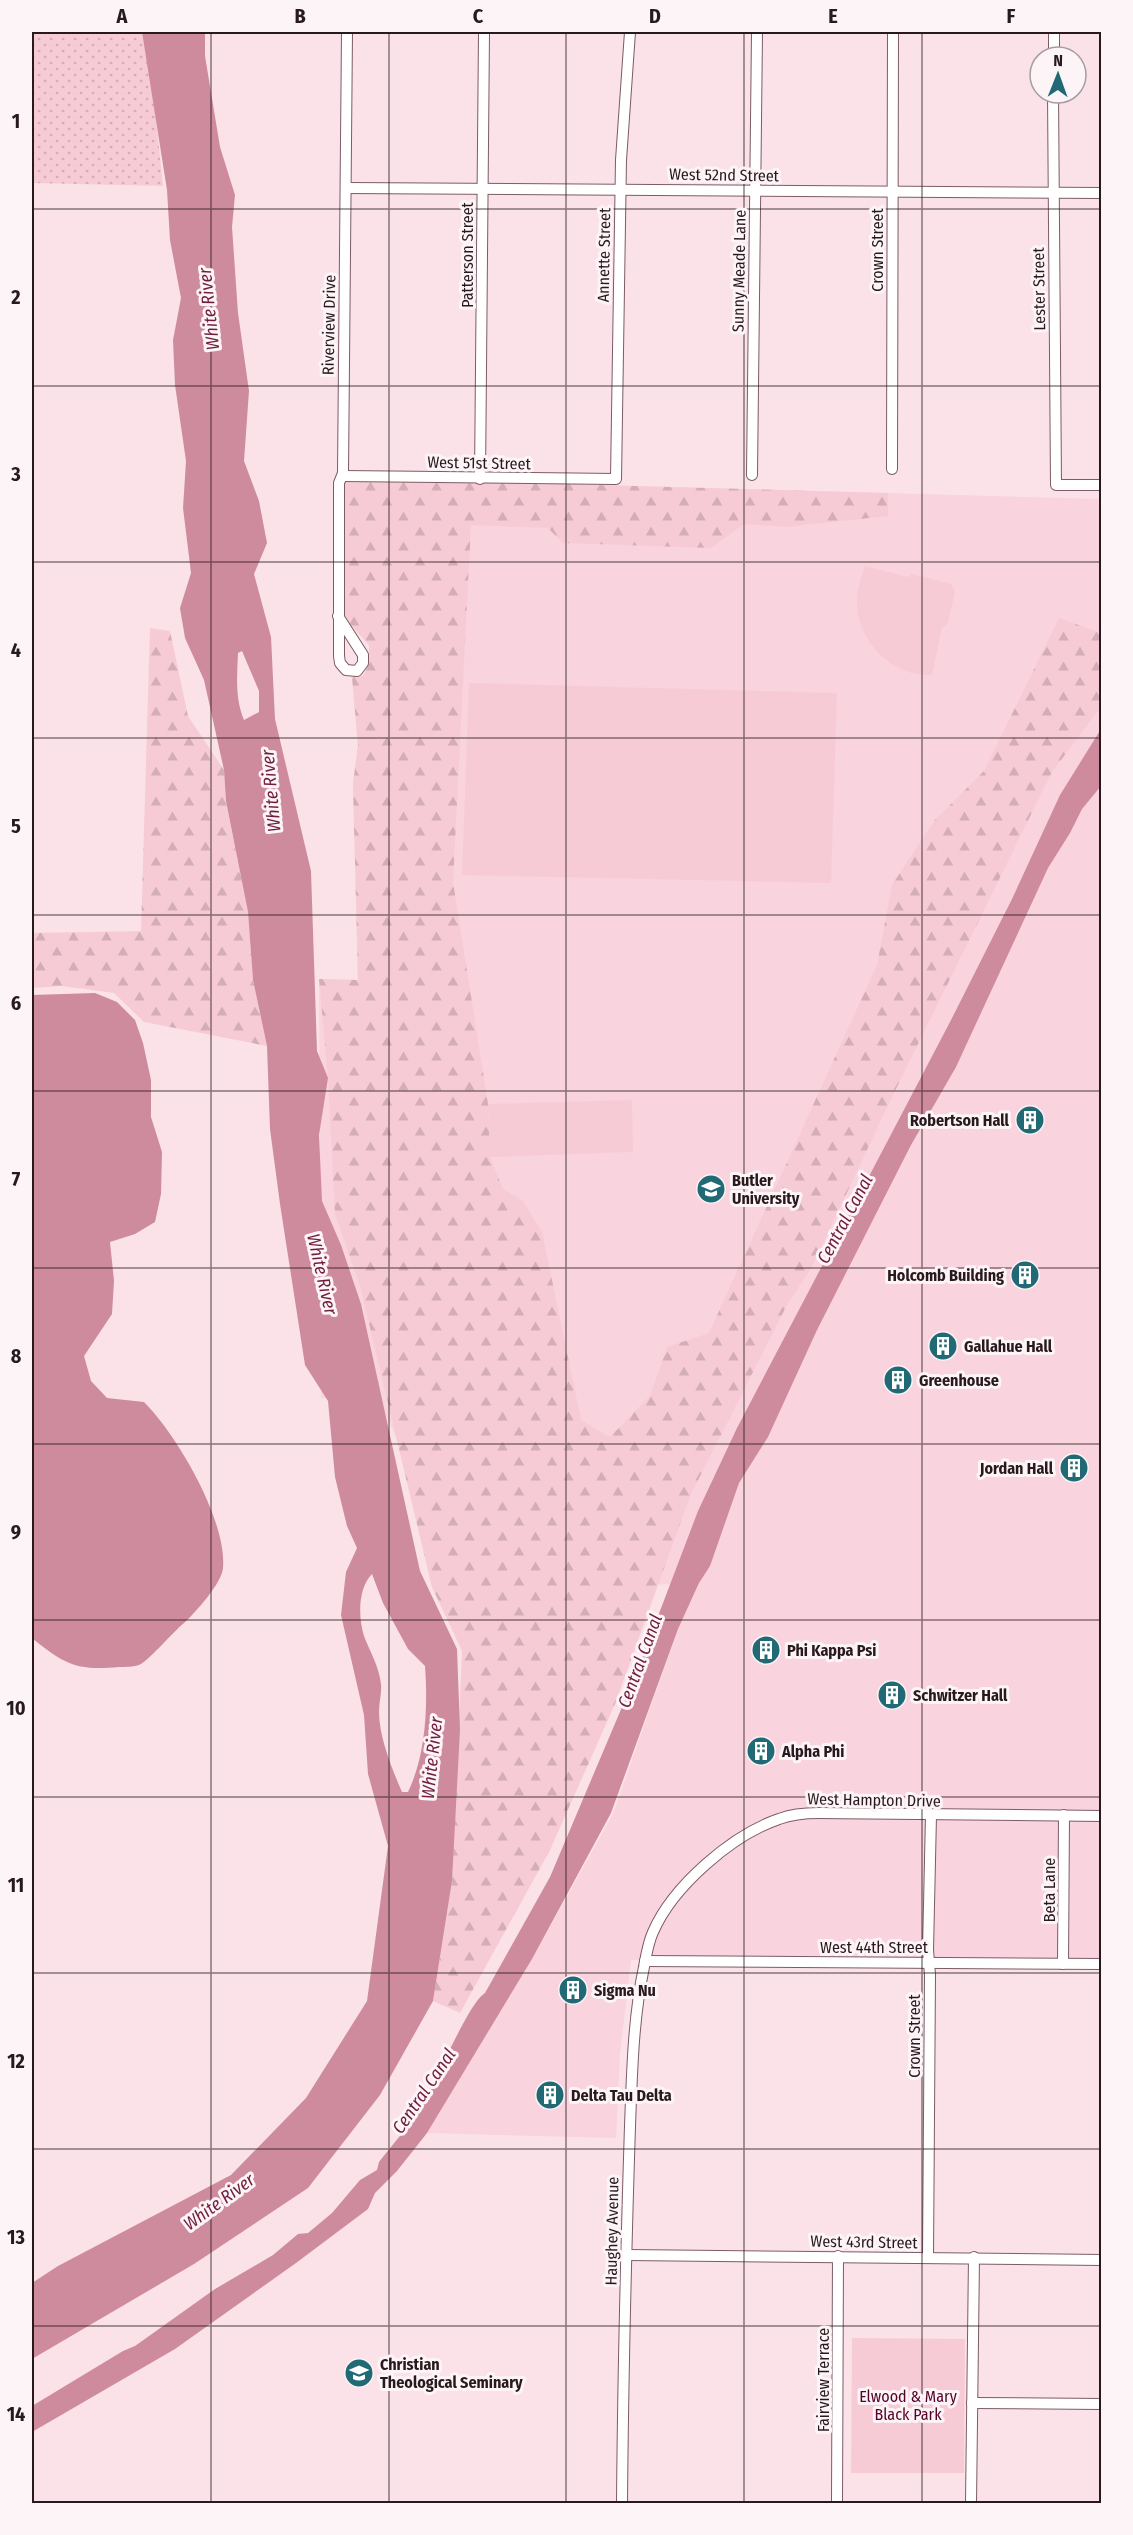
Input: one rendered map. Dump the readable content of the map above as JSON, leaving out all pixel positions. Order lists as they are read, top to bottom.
{
  "streets": {
    "street": [
      "West 52nd Street",
      "Crown Street",
      "Patterson Street",
      "Annette Street",
      "Sunny Meade Lane",
      "Lester Street",
      "Riverview Drive",
      "West 51st Street",
      "West Hampton Drive",
      "Beta Lane",
      "West 44th Street",
      "Haughey Avenue",
      "West 43rd Street",
      "Fairview Terrace"
    ]
  },
  "crossings": [
    ["West 52nd Street", "Crown Street"],
    ["West 52nd Street", "Patterson Street"],
    ["West 52nd Street", "Annette Street"],
    ["West 52nd Street", "Sunny Meade Lane"],
    ["West 52nd Street", "Lester Street"],
    ["West 52nd Street", "Riverview Drive"],
    ["Crown Street", "West Hampton Drive"],
    ["Crown Street", "West 44th Street"],
    ["Crown Street", "West 43rd Street"],
    ["Patterson Street", "West 51st Street"],
    ["Annette Street", "West 51st Street"],
    ["Riverview Drive", "West 51st Street"],
    ["West Hampton Drive", "Beta Lane"],
    ["West Hampton Drive", "West 44th Street"],
    ["West Hampton Drive", "Haughey Avenue"],
    ["Beta Lane", "West 44th Street"],
    ["West 44th Street", "Haughey Avenue"],
    ["Haughey Avenue", "West 43rd Street"],
    ["West 43rd Street", "Fairview Terrace"]
  ],
  "water": ["White River", "Central Canal"],
  "parks": ["Elwood & Mary Black Park"],
  "places": {
    "building": [
      "Robertson Hall",
      "Holcomb Building",
      "Gallahue Hall",
      "Greenhouse",
      "Jordan Hall",
      "Phi Kappa Psi",
      "Schwitzer Hall",
      "Alpha Phi",
      "Sigma Nu",
      "Delta Tau Delta"
    ],
    "school or university": ["Butler University", "Christian Theological Seminary"]
  },
  "north": "top",
  "grid": {
    "columns": [
      "A",
      "B",
      "C",
      "D",
      "E",
      "F"
    ],
    "rows": [
      "1",
      "2",
      "3",
      "4",
      "5",
      "6",
      "7",
      "8",
      "9",
      "10",
      "11",
      "12",
      "13",
      "14"
    ]
  }
}
